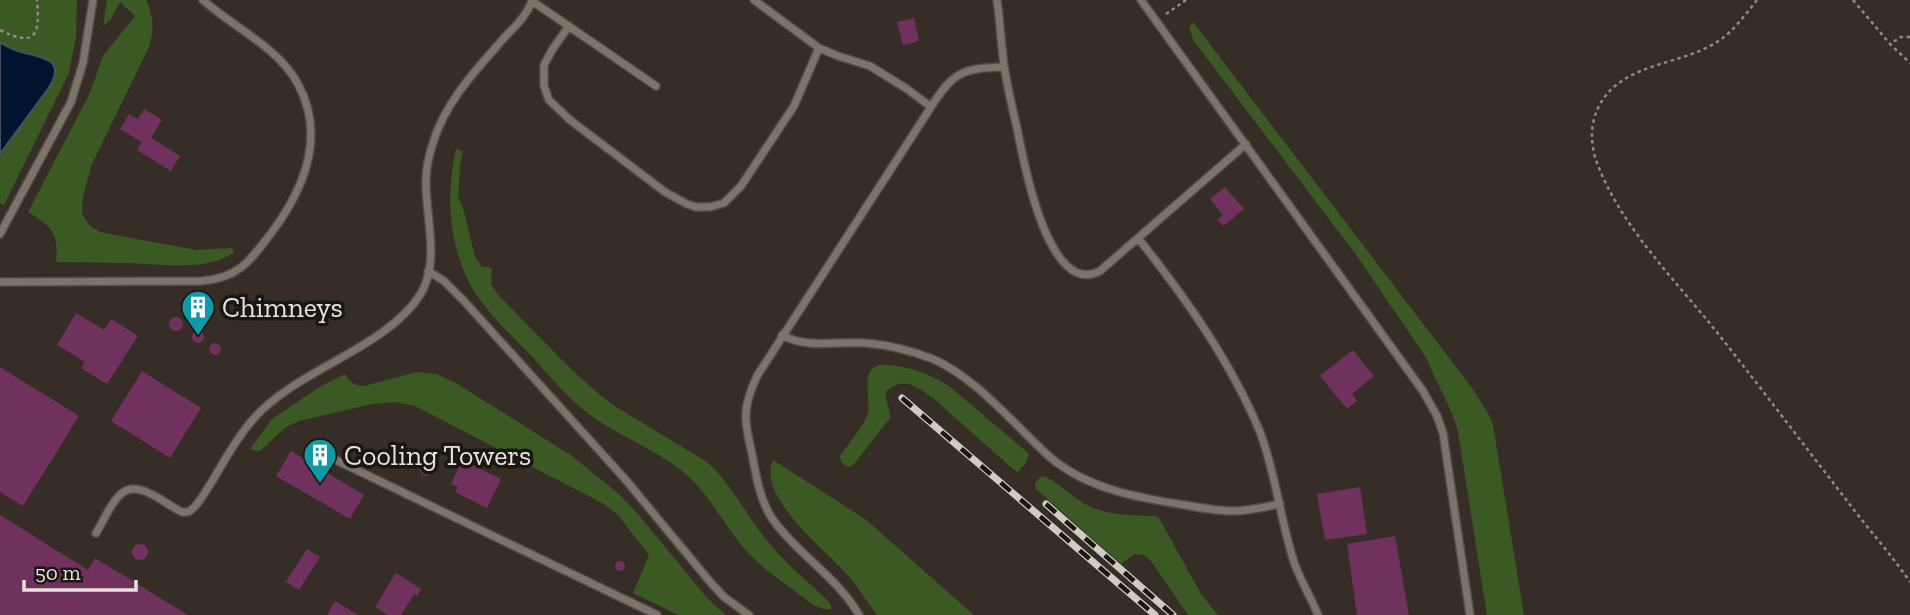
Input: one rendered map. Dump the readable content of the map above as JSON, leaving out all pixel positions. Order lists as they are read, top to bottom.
{
  "places": {
    "building": ["Chimneys", "Cooling Towers"]
  },
  "scale_bar": "50 m"
}
